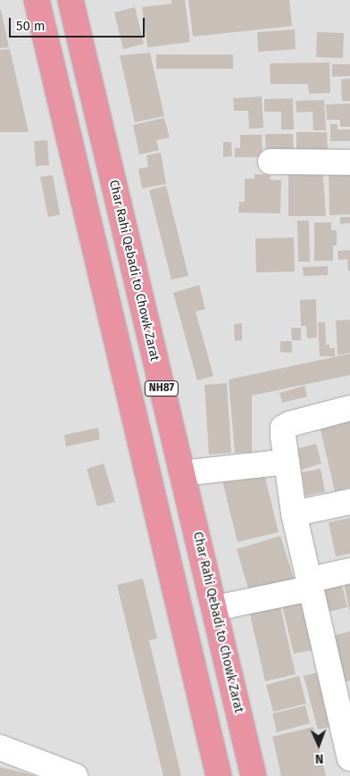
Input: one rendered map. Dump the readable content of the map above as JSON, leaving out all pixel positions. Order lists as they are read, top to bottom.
{
  "streets": {
    "highway": ["Char Rahi Qebadi to Chowk Zarat", "NH87"]
  },
  "scale_bar": "50 m",
  "north": "bottom"
}
